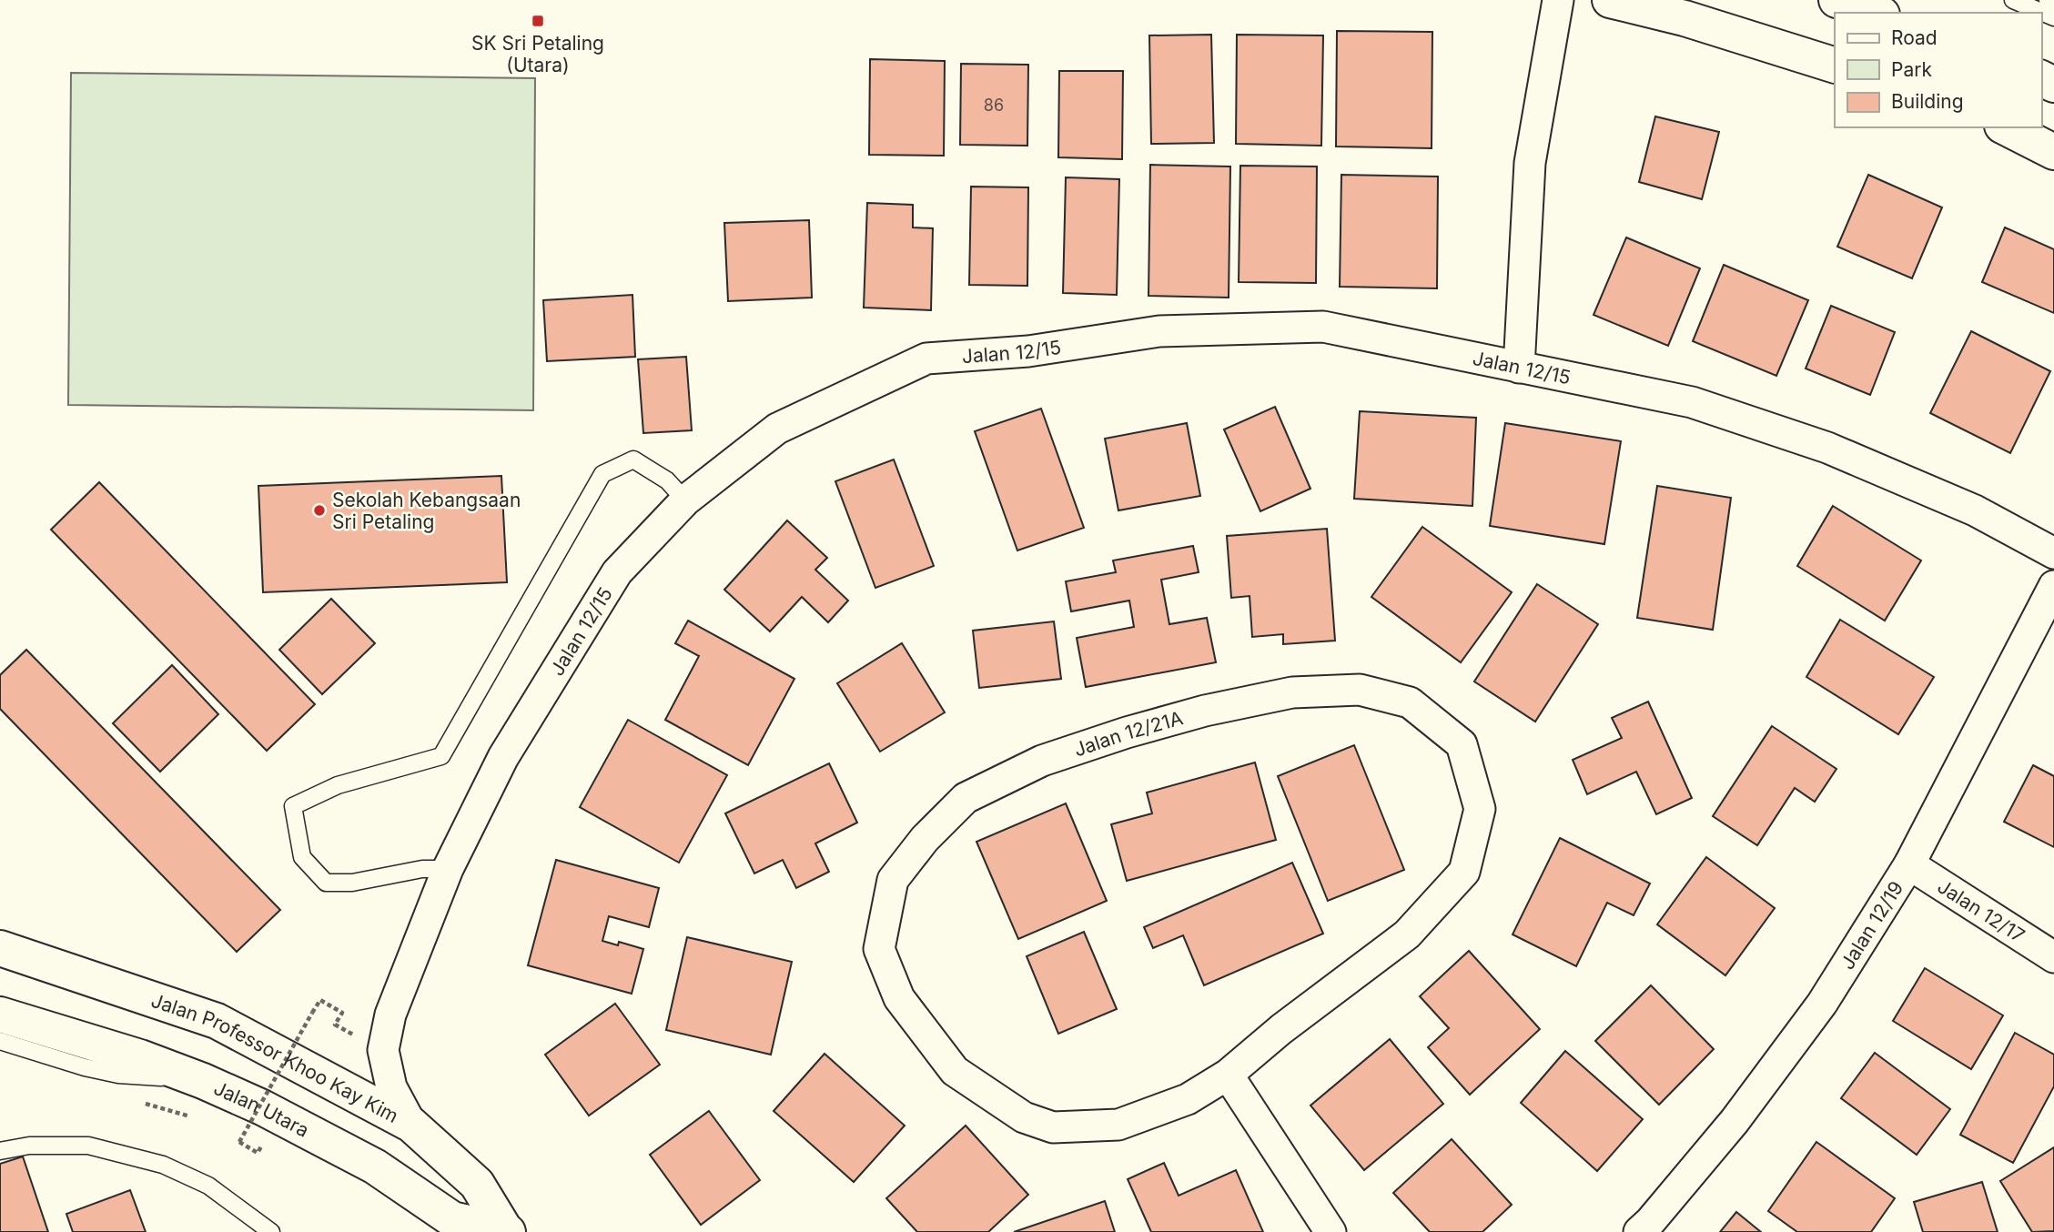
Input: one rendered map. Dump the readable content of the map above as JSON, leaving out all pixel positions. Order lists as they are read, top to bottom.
{
  "streets": {
    "main road": ["Jalan Professor Khoo Kay Kim", "Jalan Utara"],
    "street": [
      "Jalan 12/15",
      "Jalan 12/21A",
      "Jalan 12/17",
      "Jalan 12/19"
    ]
  },
  "crossings": [
    ["Jalan 12/15", "Jalan Professor Khoo Kay Kim"],
    ["Jalan 12/17", "Jalan 12/19"],
    ["Jalan Professor Khoo Kay Kim", "Jalan Utara"]
  ],
  "places": {
    "transit": ["SK Sri Petaling (Utara)"],
    "other": ["Sekolah Kebangsaan Sri Petaling"]
  },
  "house_numbers": ["86"],
  "legend": ["Road", "Park", "Building"]
}
